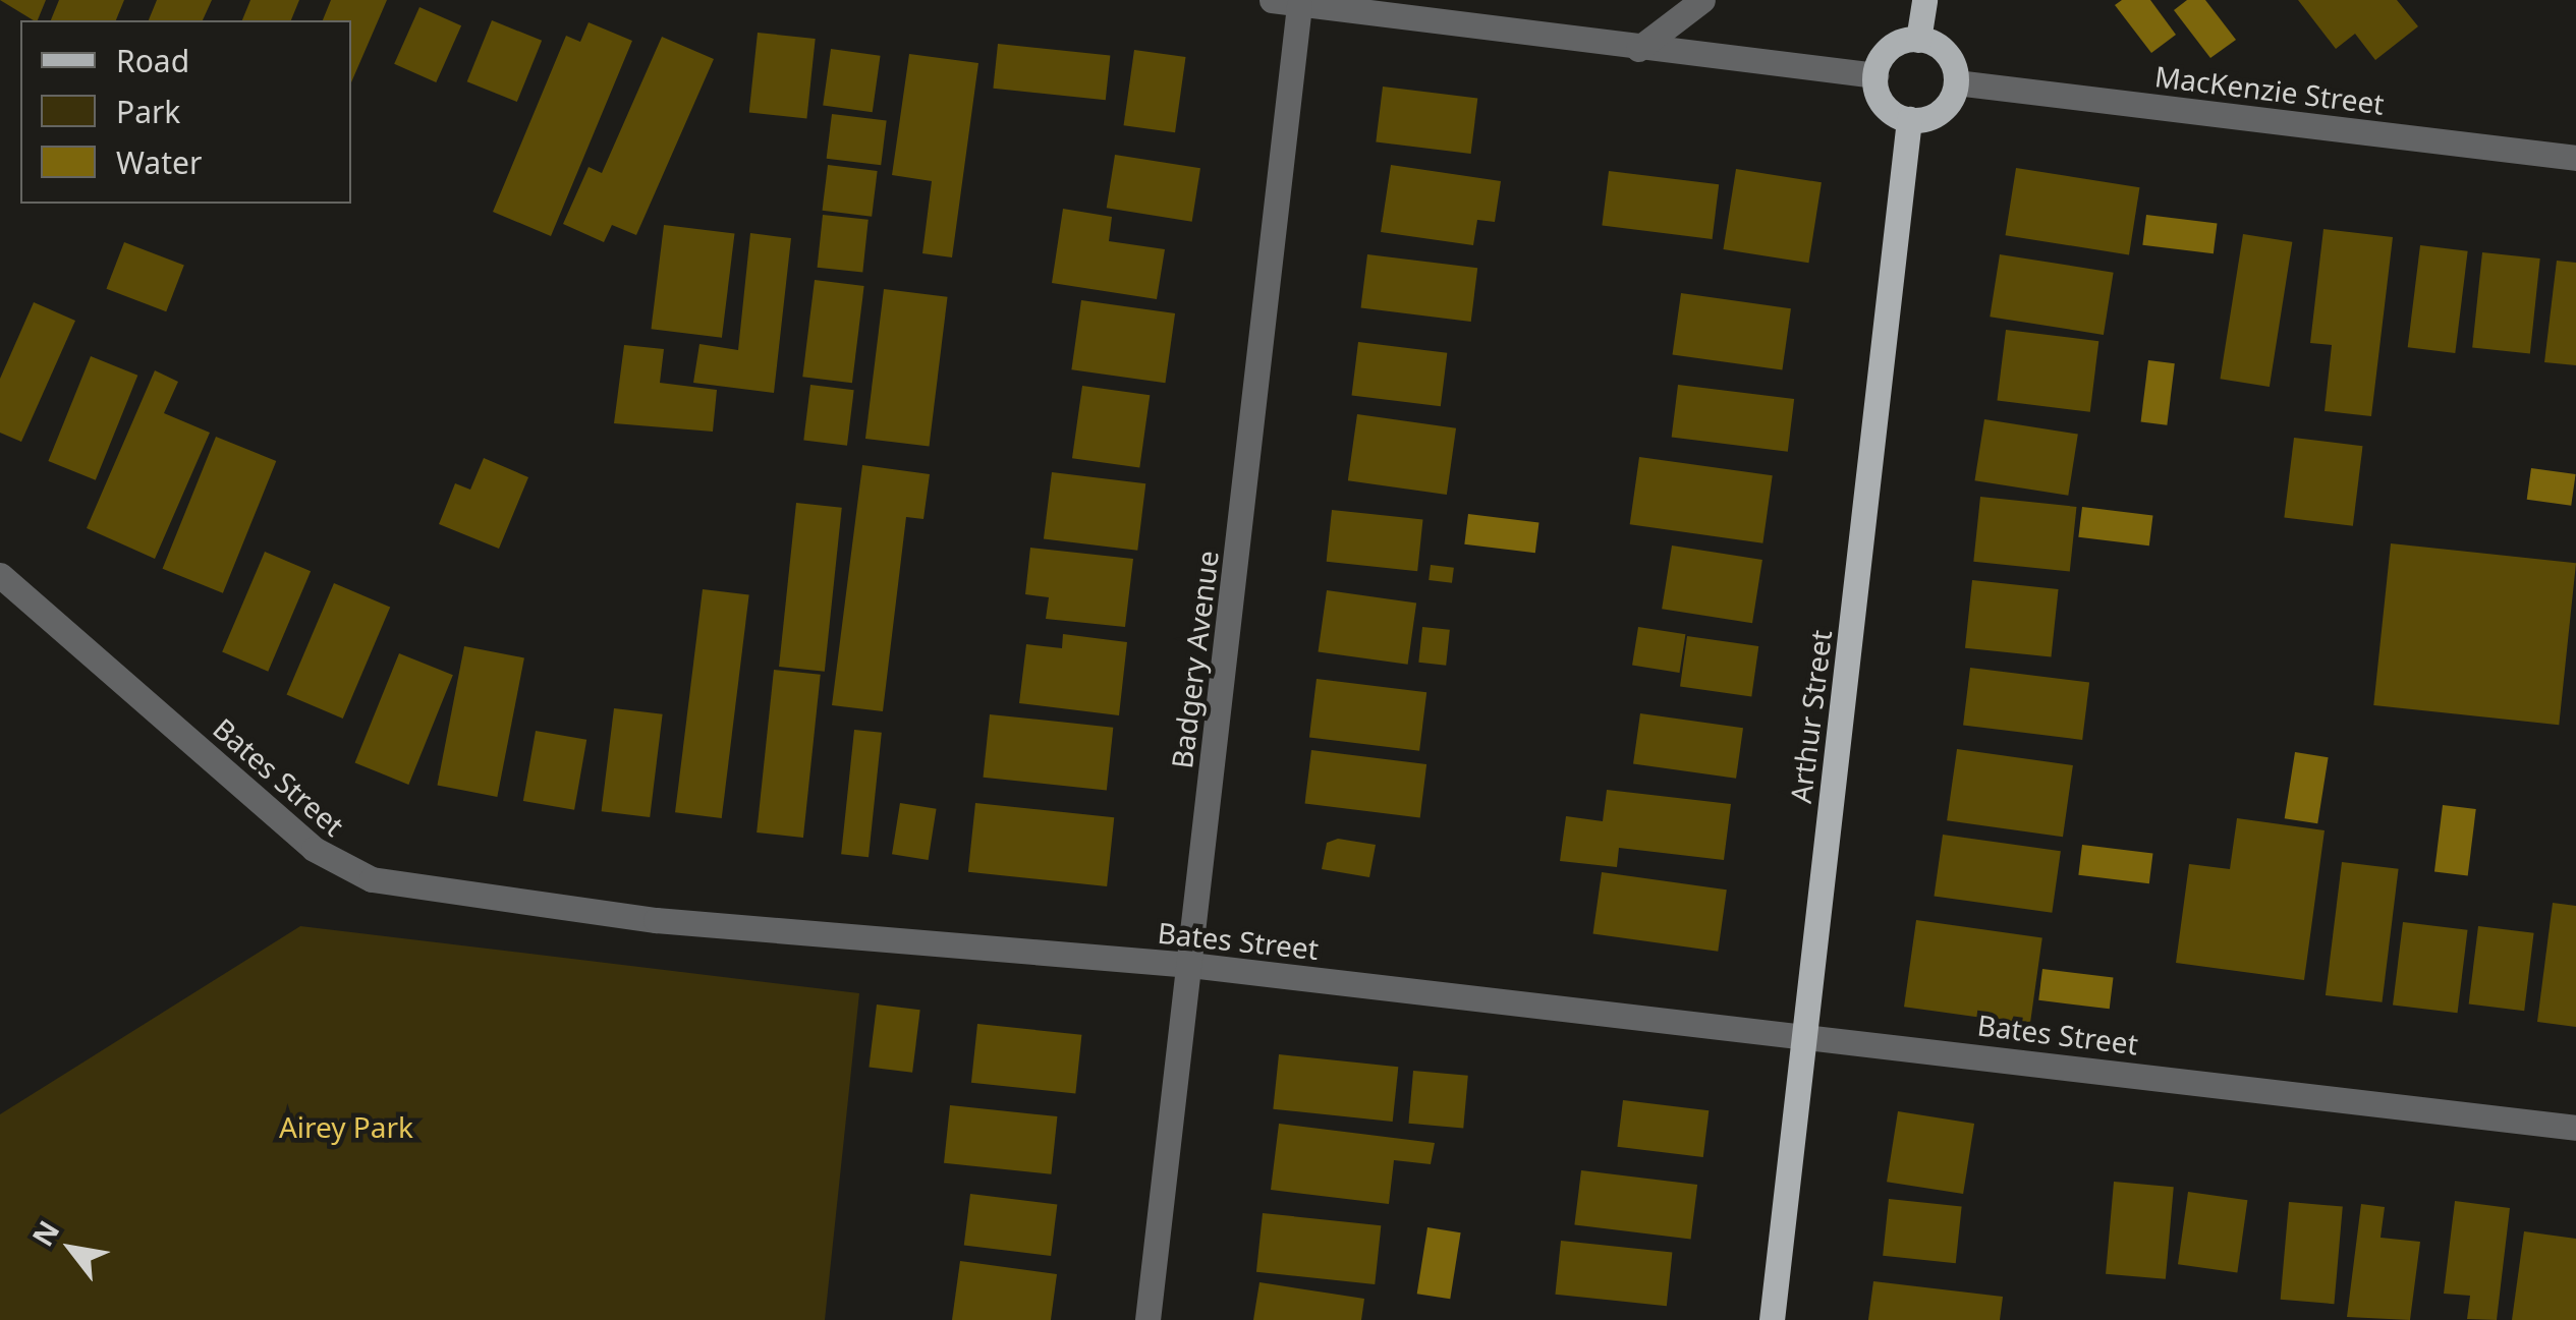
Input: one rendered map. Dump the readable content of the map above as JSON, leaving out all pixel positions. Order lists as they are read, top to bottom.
{
  "streets": {
    "main road": ["Arthur Street"],
    "street": ["MacKenzie Street", "Badgery Avenue", "Bates Street"]
  },
  "crossings": [
    ["MacKenzie Street", "Arthur Street"],
    ["Badgery Avenue", "Bates Street"],
    ["Arthur Street", "Bates Street"]
  ],
  "parks": ["Airey Park"],
  "legend": ["Road", "Park", "Water"],
  "north": "top left"
}
